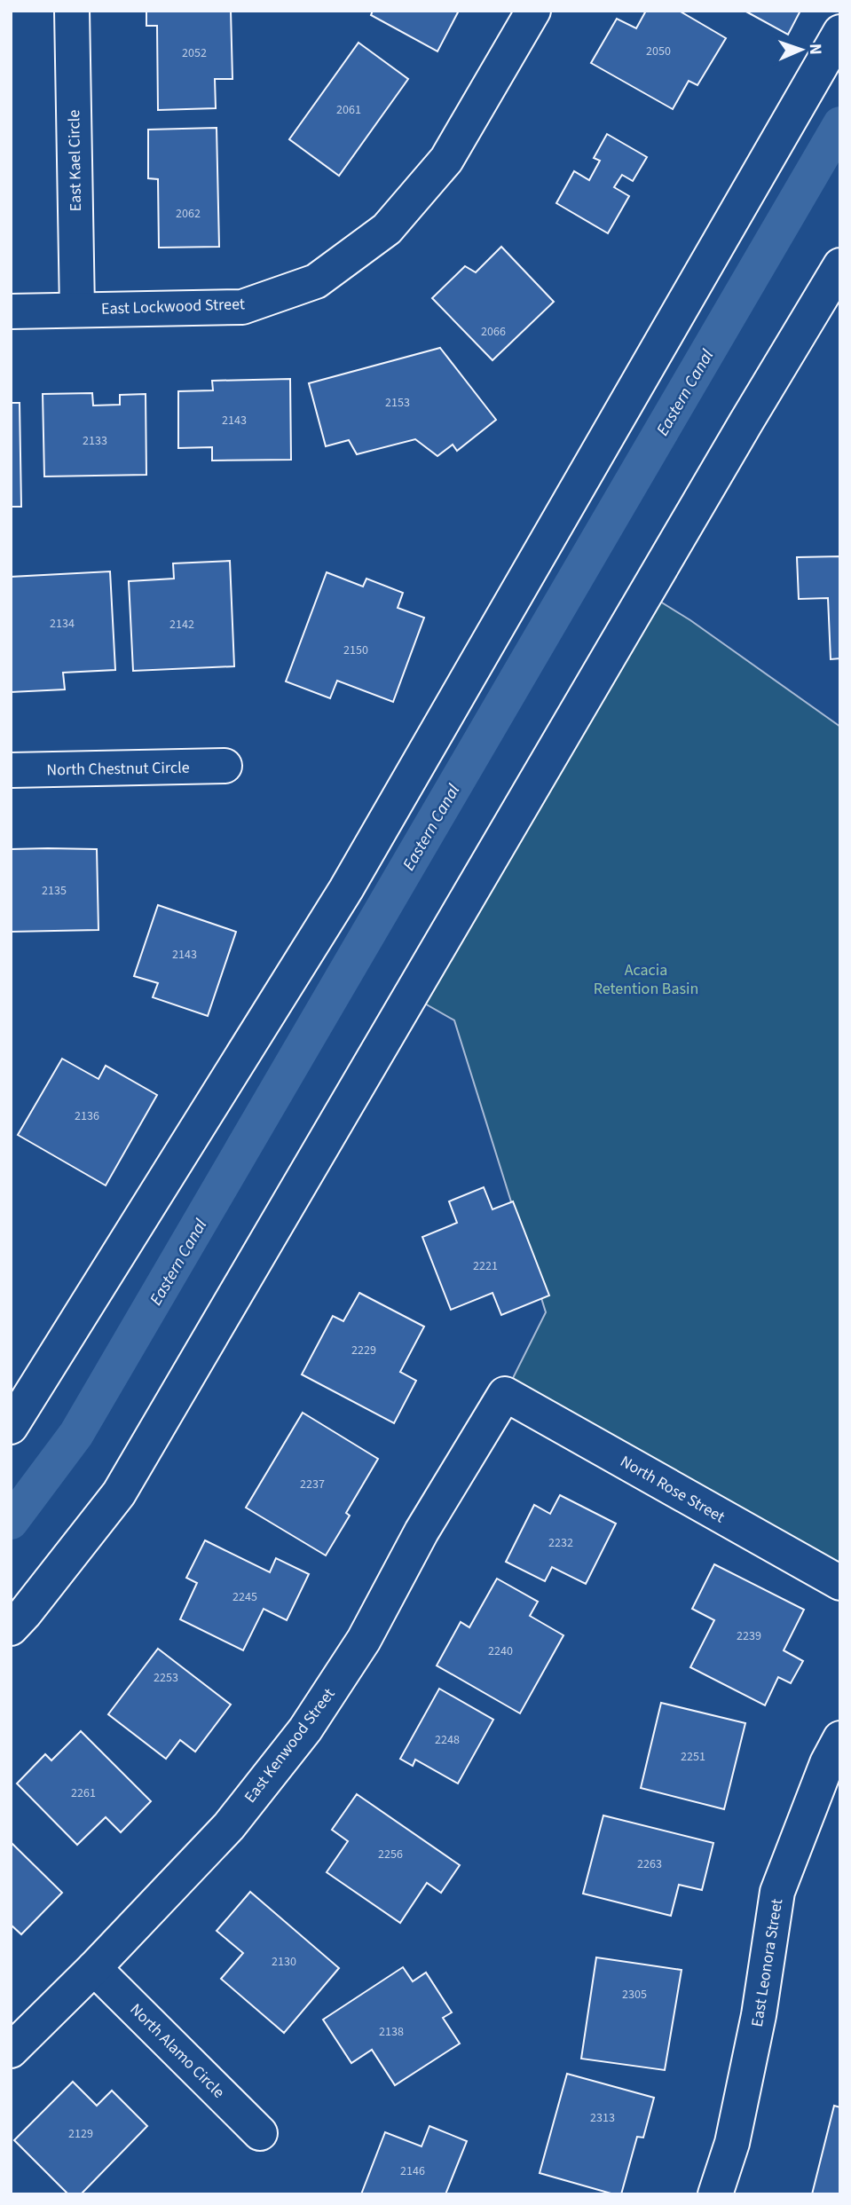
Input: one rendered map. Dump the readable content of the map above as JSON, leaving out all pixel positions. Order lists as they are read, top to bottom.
{
  "streets": {
    "street": [
      "East Kael Circle",
      "East Lockwood Street",
      "North Chestnut Circle",
      "North Rose Street",
      "East Kenwood Street",
      "East Leonora Street",
      "North Alamo Circle"
    ]
  },
  "crossings": [
    ["East Kael Circle", "East Lockwood Street"],
    ["North Rose Street", "East Kenwood Street"],
    ["East Kenwood Street", "North Alamo Circle"]
  ],
  "water": ["Eastern Canal"],
  "parks": ["Acacia Retention Basin"],
  "house_numbers": [
    "2050",
    "2052",
    "2061",
    "2062",
    "2066",
    "2153",
    "2143",
    "2133",
    "2134",
    "2142",
    "2150",
    "2135",
    "2143",
    "2136",
    "2221",
    "2229",
    "2237",
    "2232",
    "2245",
    "2239",
    "2240",
    "2253",
    "2248",
    "2251",
    "2261",
    "2256",
    "2263",
    "2130",
    "2305",
    "2138",
    "2313",
    "2129",
    "2146"
  ],
  "north": "right"
}
